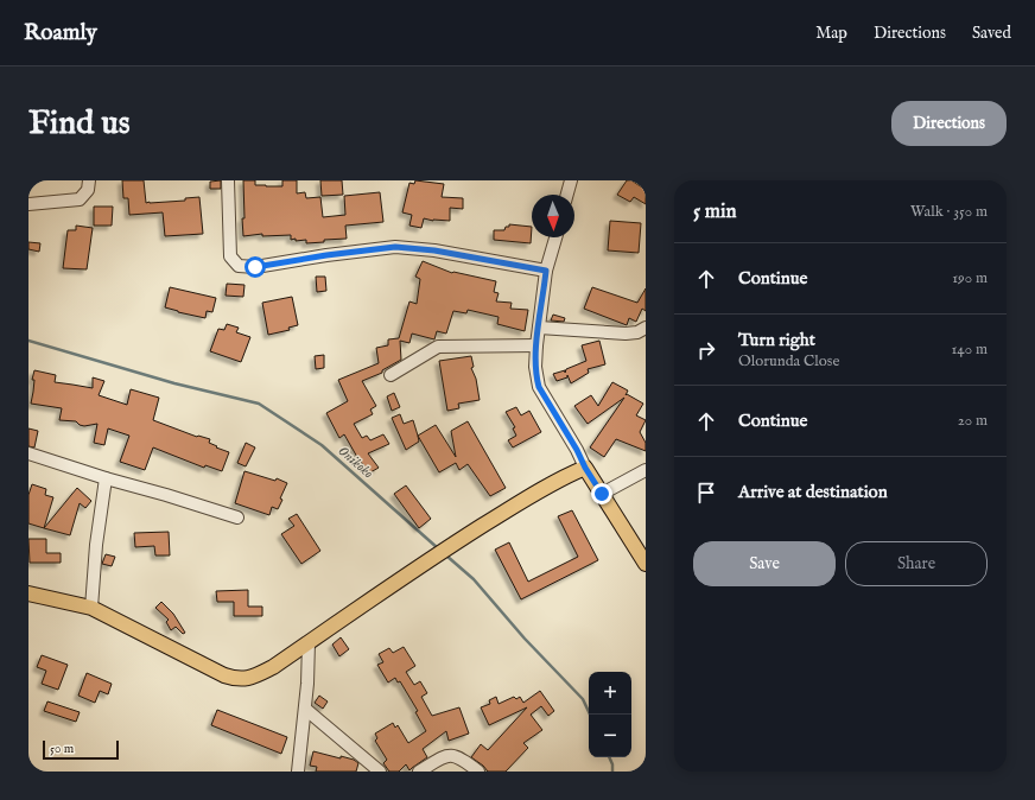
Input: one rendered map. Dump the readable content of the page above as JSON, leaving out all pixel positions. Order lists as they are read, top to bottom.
{
  "water": ["Onikoko"],
  "scale_bar": "50 m",
  "north": "bottom",
  "page": {
    "header": "Roamly",
    "nav": ["Map", "Directions", "Saved"],
    "buttons": [
      "Directions",
      ["Save", "Share"]
    ],
    "title": "Find us",
    "heading": ["5 min", "Walk · 350 m"],
    "list": [
      ["Continue", "190 m"],
      ["Turn right", "Olorunda Close", "140 m"],
      ["Continue", "20 m"],
      "Arrive at destination"
    ],
    "map_buttons": ["+", "−"],
    "scale": "50 m"
  }
}
